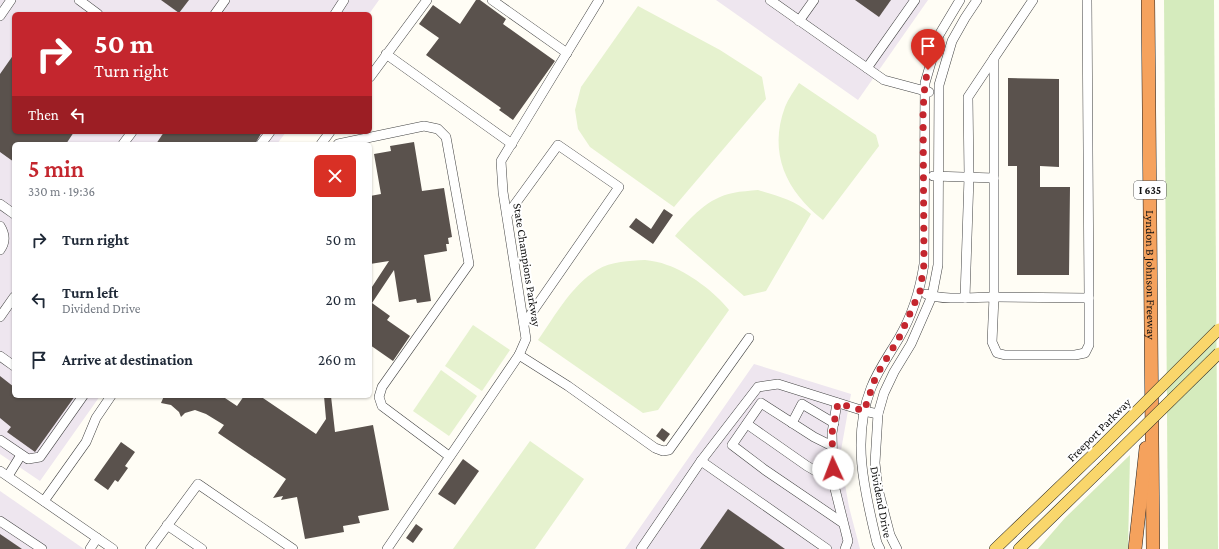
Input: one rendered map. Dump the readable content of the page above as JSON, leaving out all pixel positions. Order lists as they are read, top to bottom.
{
  "streets": {
    "highway": ["I 635", "Lyndon B Johnson Freeway"],
    "main road": ["Freeport Parkway"],
    "street": ["State Champions Parkway", "Dividend Drive"]
  },
  "page": {
    "turn": ["50 m", "Turn right"],
    "then": "Then",
    "heading": ["5 min", "330 m · 19:36"],
    "list": [
      {
        "name": "Turn right",
        "value": "50 m"
      },
      {
        "name": "Turn left",
        "note": "Dividend Drive",
        "value": "20 m"
      },
      {
        "name": "Arrive at destination",
        "value": "260 m"
      }
    ]
  }
}
